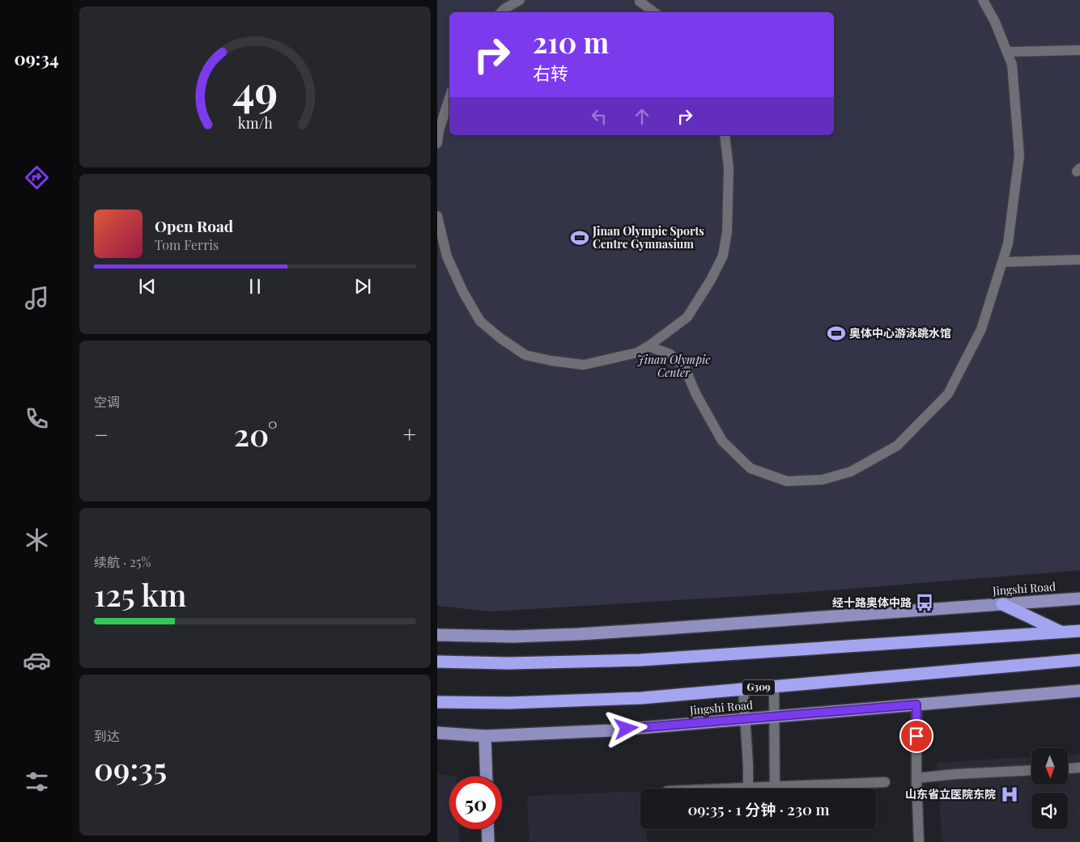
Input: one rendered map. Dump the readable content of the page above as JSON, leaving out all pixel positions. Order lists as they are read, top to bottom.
{
  "streets": {
    "highway": ["Jingshi Road", "G309"]
  },
  "parks": ["Jinan Olympic Center"],
  "places": {
    "sports": ["Jinan Olympic Sports Centre Gymnasium", "奥体中心游泳跳水馆"],
    "bus stop": ["经十路奥体中路"],
    "hospital": ["山东省立医院东院"]
  },
  "north": "bottom",
  "page": {
    "tabs": "09:34",
    "turn": ["210 m", "右转"],
    "song": ["Open Road", "Tom Ferris"],
    "tile": [
      "空调",
      ["续航 · 25%", "125 km"],
      ["到达", "09:35"]
    ],
    "heat": ["−", "20°", "+"],
    "limit": "50",
    "trip": "09:35 · 1 分钟 · 230 m",
    "gauge": ["49", "km/h"]
  }
}
